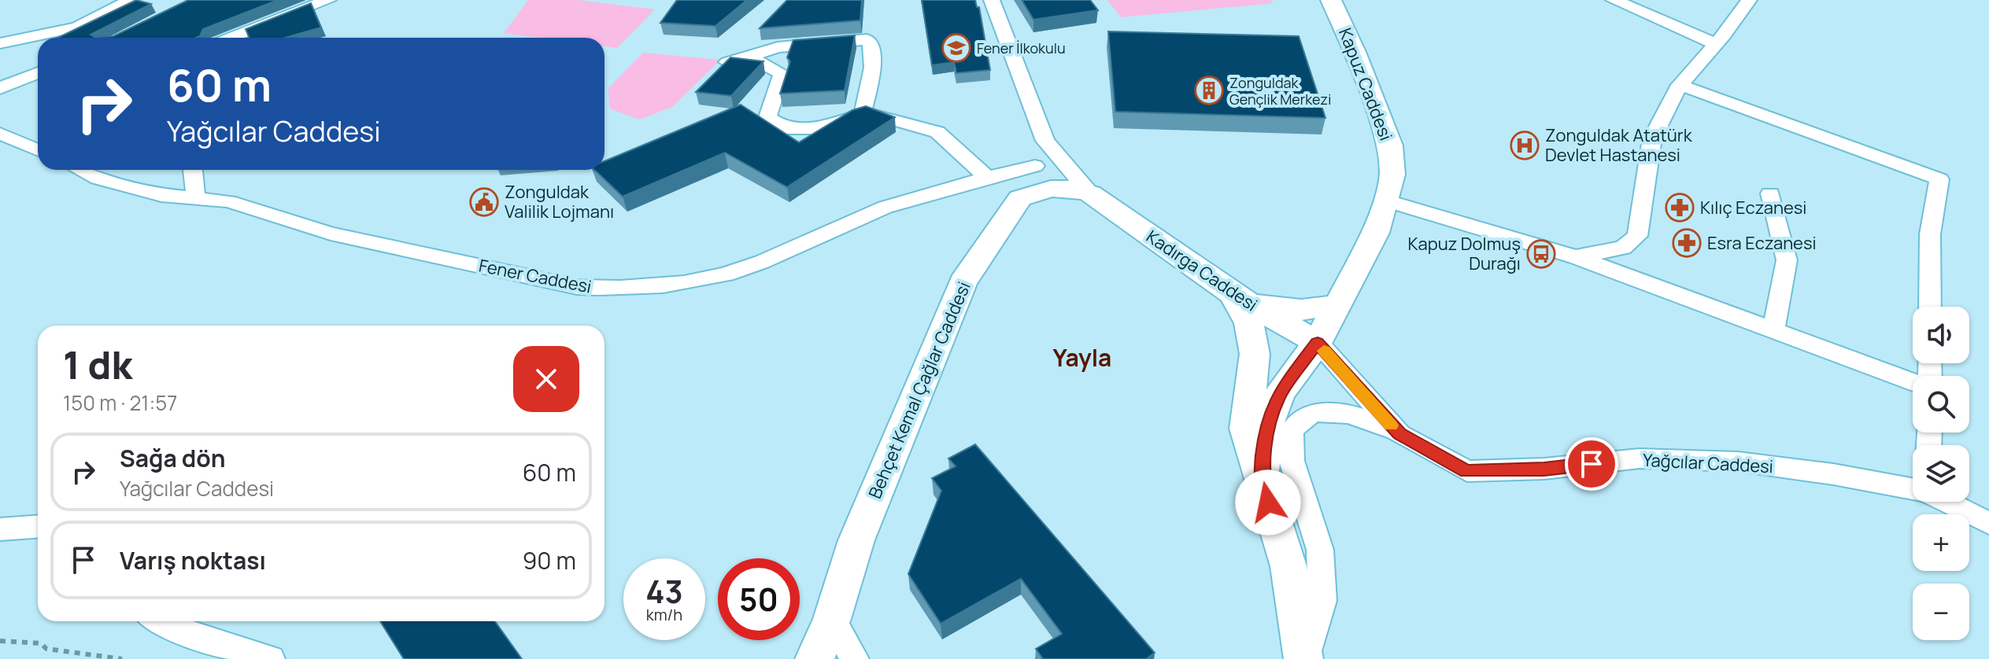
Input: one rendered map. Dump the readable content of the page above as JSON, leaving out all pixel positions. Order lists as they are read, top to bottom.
{
  "streets": {
    "main road": ["Kapuz Caddesi", "Kadırga Caddesi", "Behçet Kemal Çağlar Caddesi"],
    "street": ["Fener Caddesi", "Yağcılar Caddesi"]
  },
  "crossings": [
    ["Kapuz Caddesi", "Kadırga Caddesi"],
    ["Kapuz Caddesi", "Yağcılar Caddesi"],
    ["Kadırga Caddesi", "Yağcılar Caddesi"]
  ],
  "districts": ["Yayla"],
  "places": {
    "school or university": ["Fener İlkokulu"],
    "building": ["Zonguldak Gençlik Merkezi"],
    "hospital": ["Zonguldak Atatürk Devlet Hastanesi"],
    "public building": ["Zonguldak Valilik Lojmanı"],
    "pharmacy": ["Kılıç Eczanesi", "Esra Eczanesi"],
    "bus stop": ["Kapuz Dolmuş Durağı"]
  },
  "page": {
    "turn": ["60 m", "Yağcılar Caddesi"],
    "map_buttons": ["+", "−"],
    "heading": ["1 dk", "150 m · 21:57"],
    "list": [
      {
        "name": "Sağa dön",
        "note": "Yağcılar Caddesi",
        "value": "60 m"
      },
      {
        "name": "Varış noktası",
        "value": "90 m"
      }
    ],
    "speed": "43 km/h",
    "limit": "50"
  }
}
